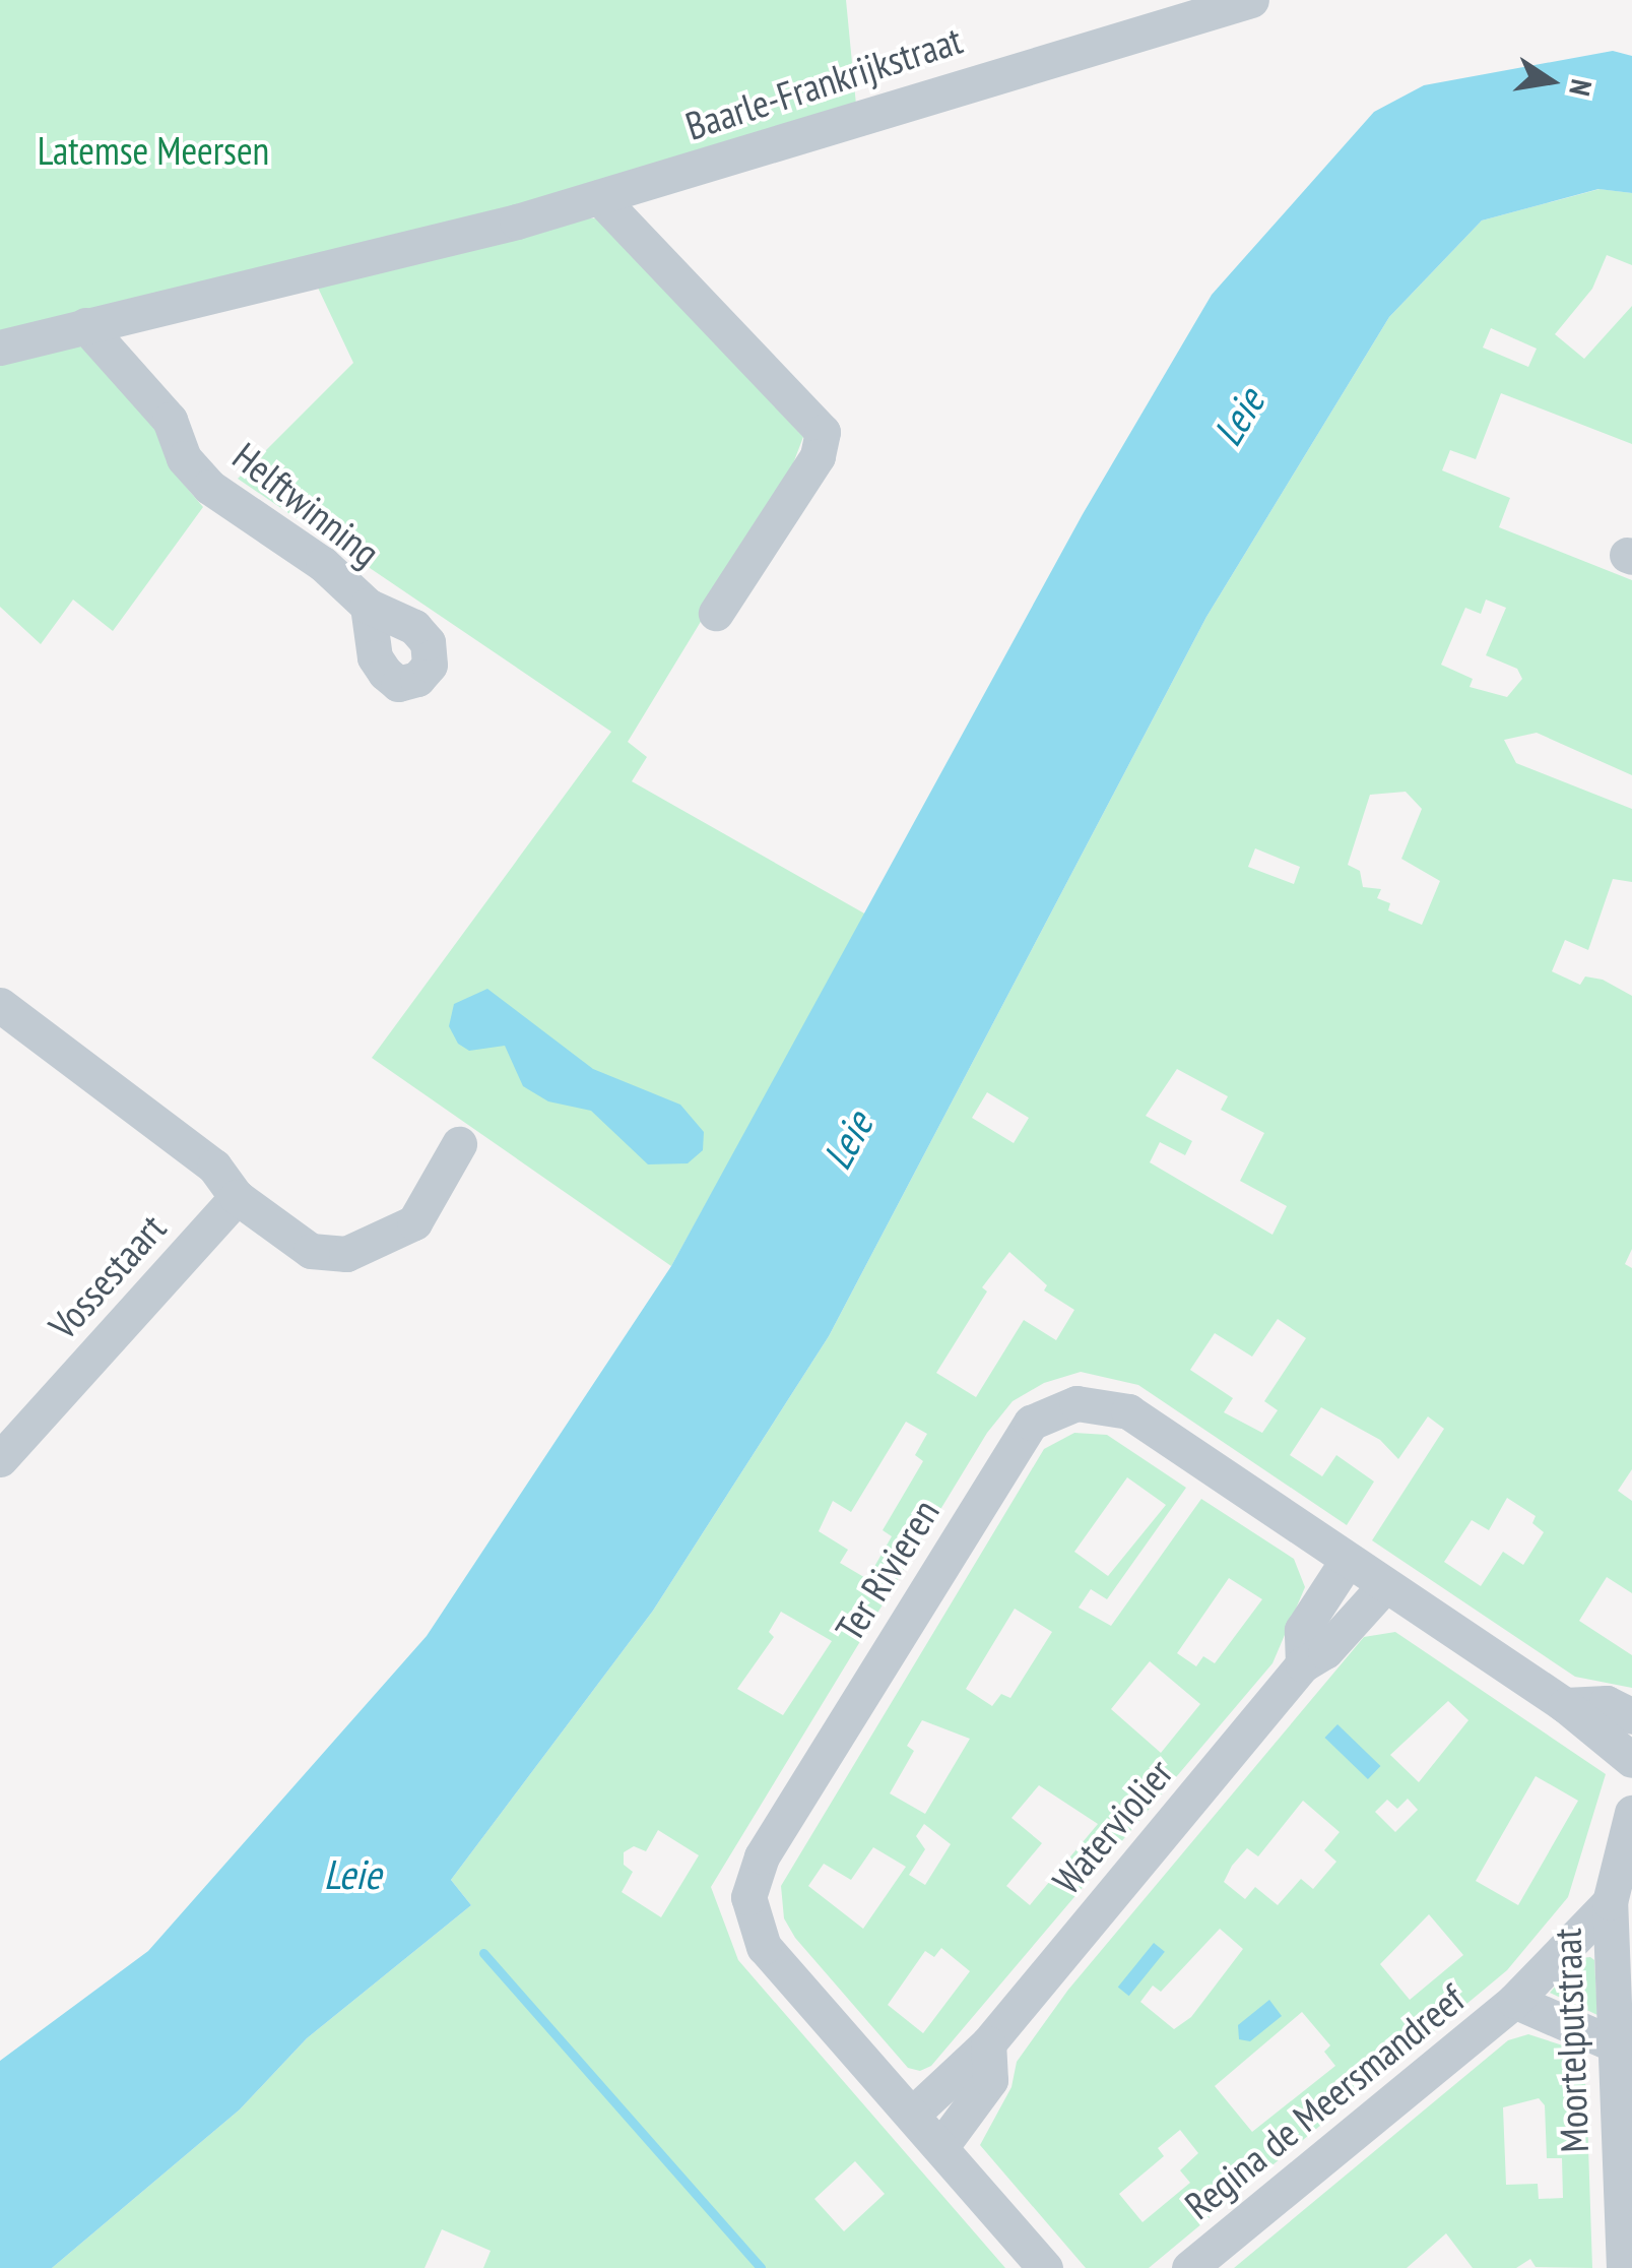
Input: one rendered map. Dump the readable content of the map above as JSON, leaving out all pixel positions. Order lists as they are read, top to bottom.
{
  "streets": {
    "street": [
      "Baarle-Frankrijkstraat",
      "Helftwinning",
      "Vossestaart",
      "Ter Rivieren",
      "Waterviolier",
      "Moortelputstraat",
      "Regina de Meersmandreef"
    ]
  },
  "crossings": [
    ["Baarle-Frankrijkstraat", "Helftwinning"],
    ["Ter Rivieren", "Waterviolier"],
    ["Moortelputstraat", "Regina de Meersmandreef"]
  ],
  "water": ["Leie"],
  "parks": ["Latemse Meersen"],
  "north": "right"
}
